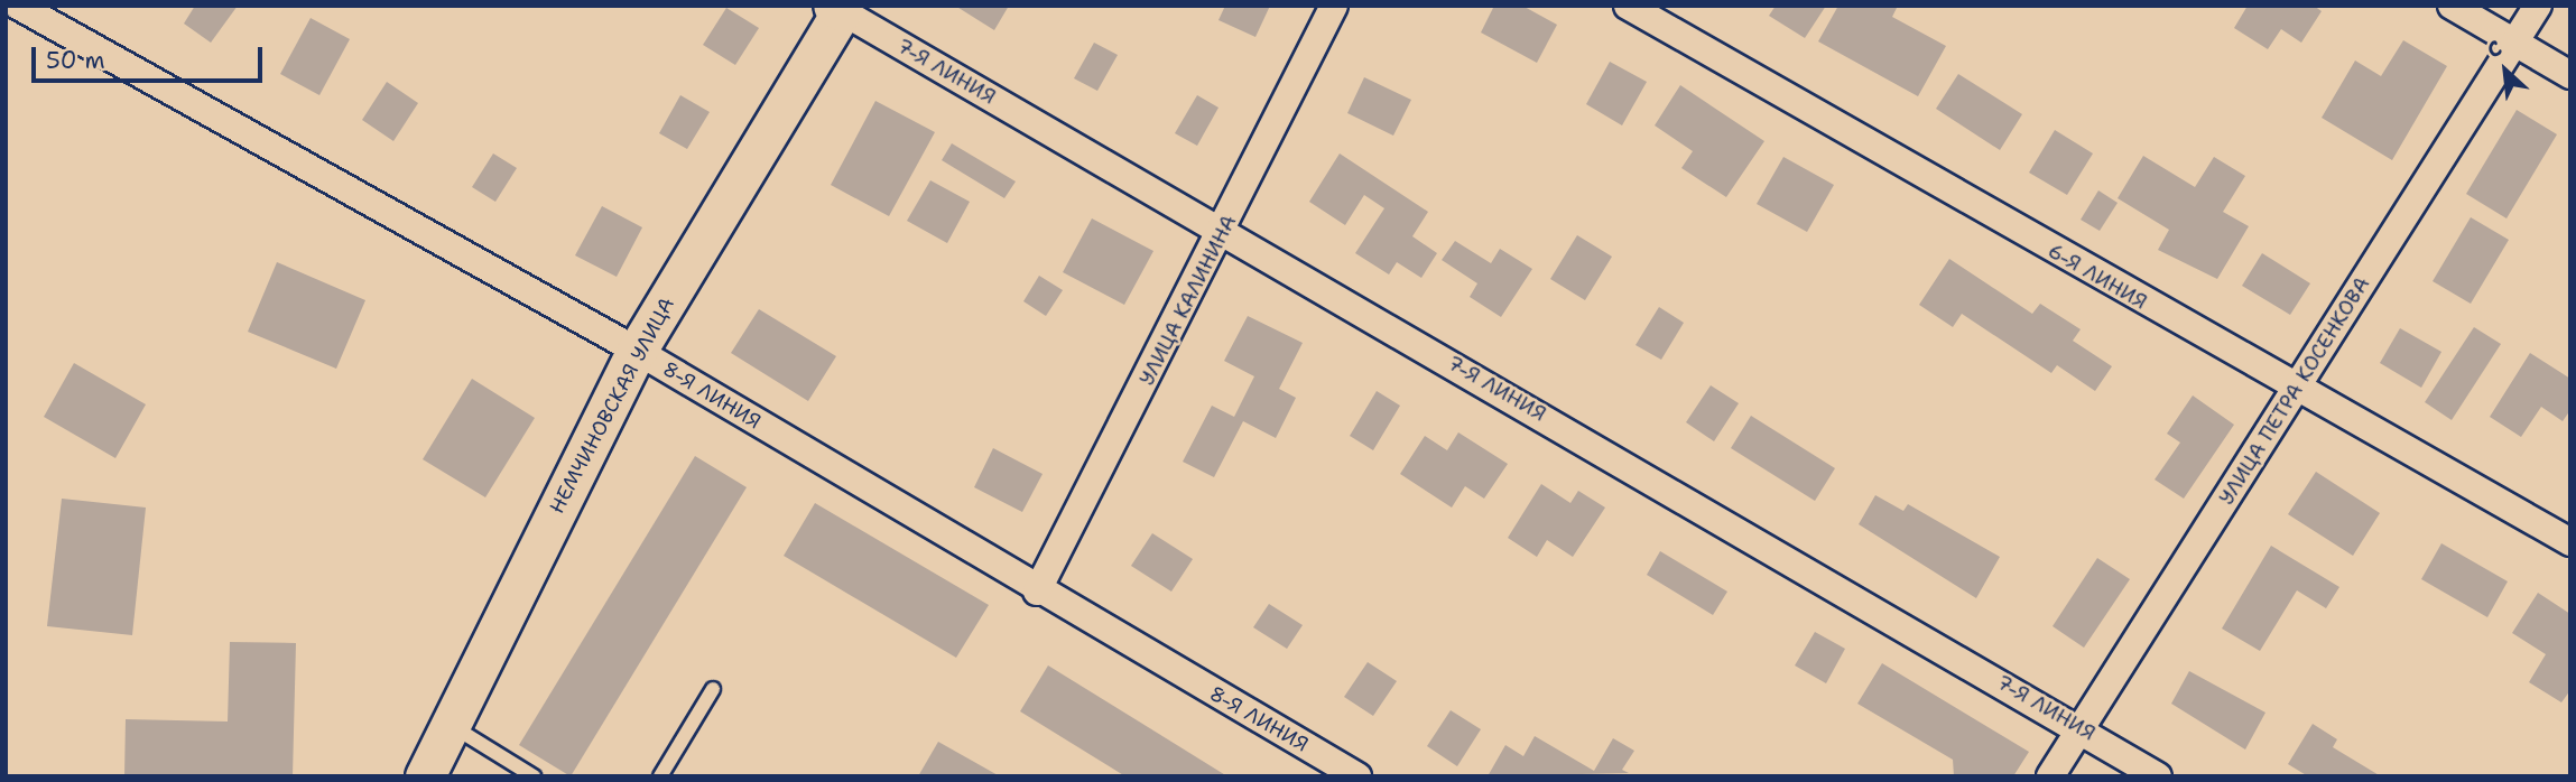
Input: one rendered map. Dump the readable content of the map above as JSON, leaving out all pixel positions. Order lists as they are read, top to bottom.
{
  "streets": {
    "main road": ["НЕМЧИНОВСКАЯ УЛИЦА"],
    "street": [
      "7-Я ЛИНИЯ",
      "6-Я ЛИНИЯ",
      "УЛИЦА КАЛИНИНА",
      "УЛИЦА ПЕТРА КОСЕНКОВА",
      "8-Я ЛИНИЯ"
    ]
  },
  "crossings": [
    ["7-Я ЛИНИЯ", "УЛИЦА КАЛИНИНА"],
    ["7-Я ЛИНИЯ", "УЛИЦА ПЕТРА КОСЕНКОВА"],
    ["7-Я ЛИНИЯ", "НЕМЧИНОВСКАЯ УЛИЦА"],
    ["6-Я ЛИНИЯ", "УЛИЦА ПЕТРА КОСЕНКОВА"],
    ["УЛИЦА КАЛИНИНА", "8-Я ЛИНИЯ"],
    ["8-Я ЛИНИЯ", "НЕМЧИНОВСКАЯ УЛИЦА"]
  ],
  "scale_bar": "50 m",
  "north": "top left"
}
